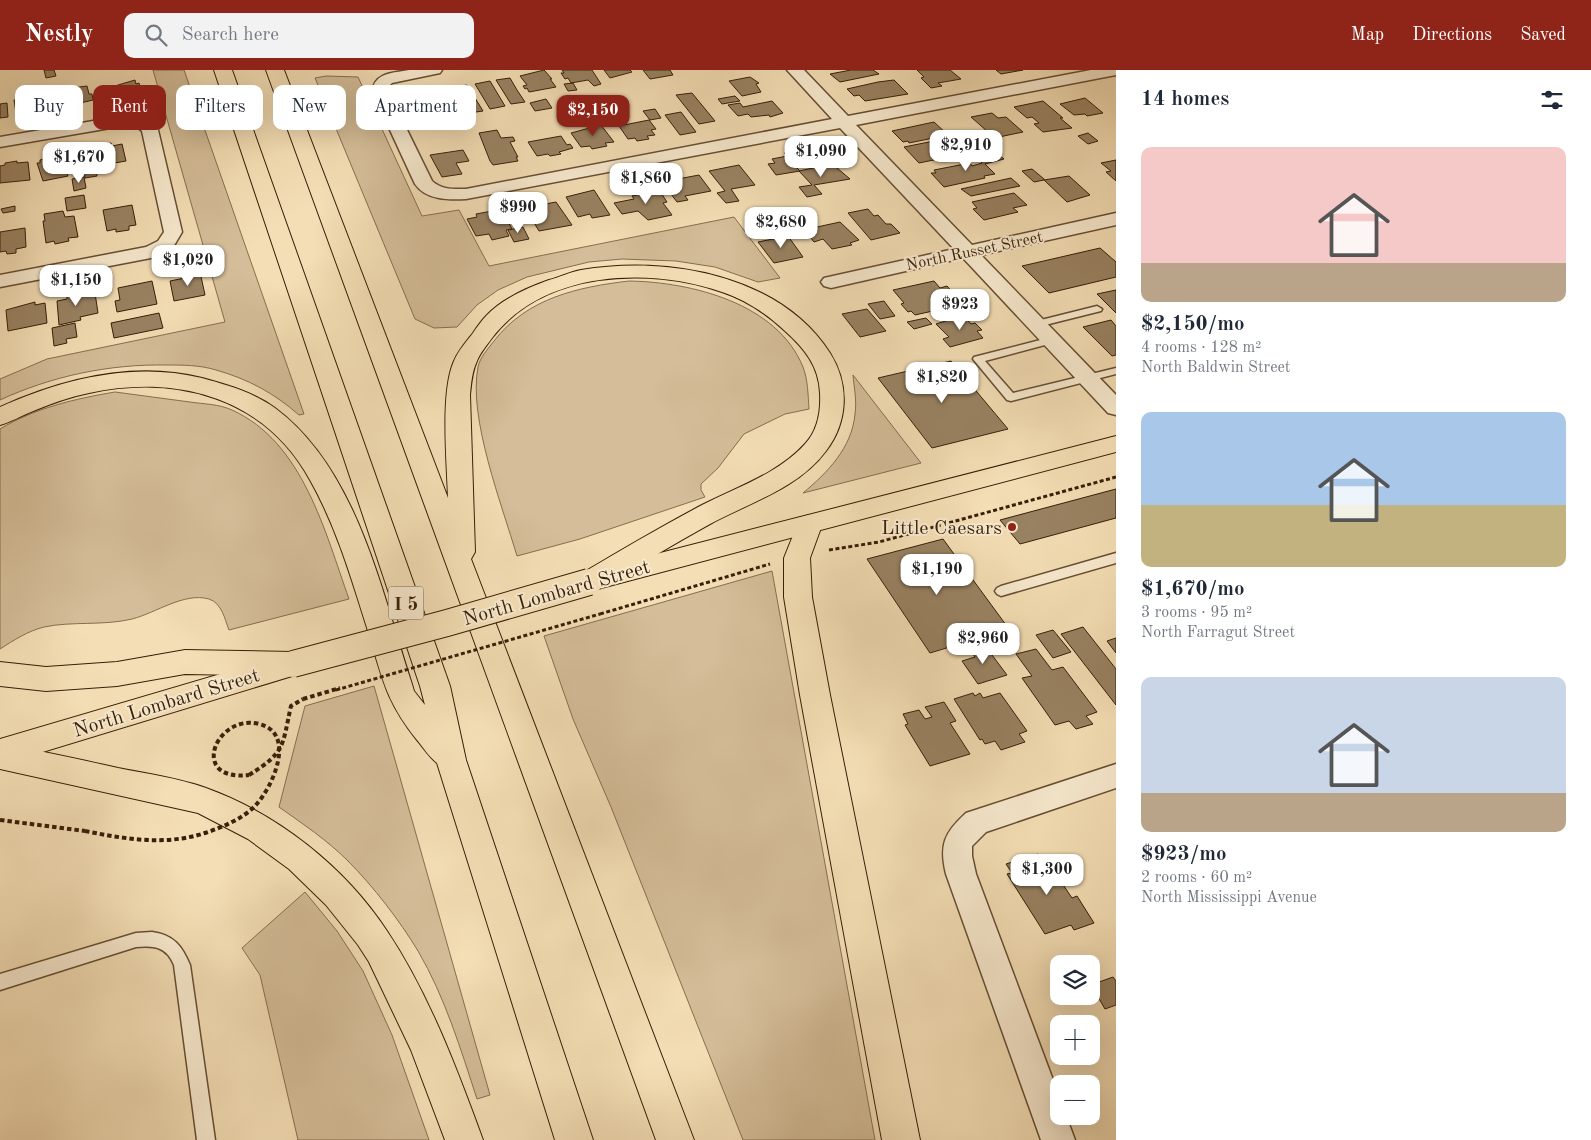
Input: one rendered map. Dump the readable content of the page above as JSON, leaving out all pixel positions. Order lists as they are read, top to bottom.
{
  "streets": {
    "main road": ["North Lombard Street", "I 5"],
    "street": ["North Russet Street"]
  },
  "places": ["Little Caesars"],
  "page": {
    "header": "Nestly",
    "search": "Search here",
    "nav": ["Map", "Directions", "Saved"],
    "heading": "14 homes",
    "chip": [
      "Buy",
      "Rent",
      "Filters",
      "New",
      "Apartment"
    ],
    "price": [
      "$2,150",
      "$2,910",
      "$1,090",
      "$1,670",
      "$1,860",
      "$990",
      "$2,680",
      "$1,020",
      "$1,150",
      "$923",
      "$1,820",
      "$1,190",
      "$2,960",
      "$1,300"
    ],
    "list": [
      {
        "name": "$2,150/mo",
        "note": "4 rooms · 128 m² · North Baldwin Street"
      },
      {
        "name": "$1,670/mo",
        "note": "3 rooms · 95 m² · North Farragut Street"
      },
      {
        "name": "$923/mo",
        "note": "2 rooms · 60 m² · North Mississippi Avenue"
      }
    ],
    "map_buttons": ["+", "−"]
  }
}
